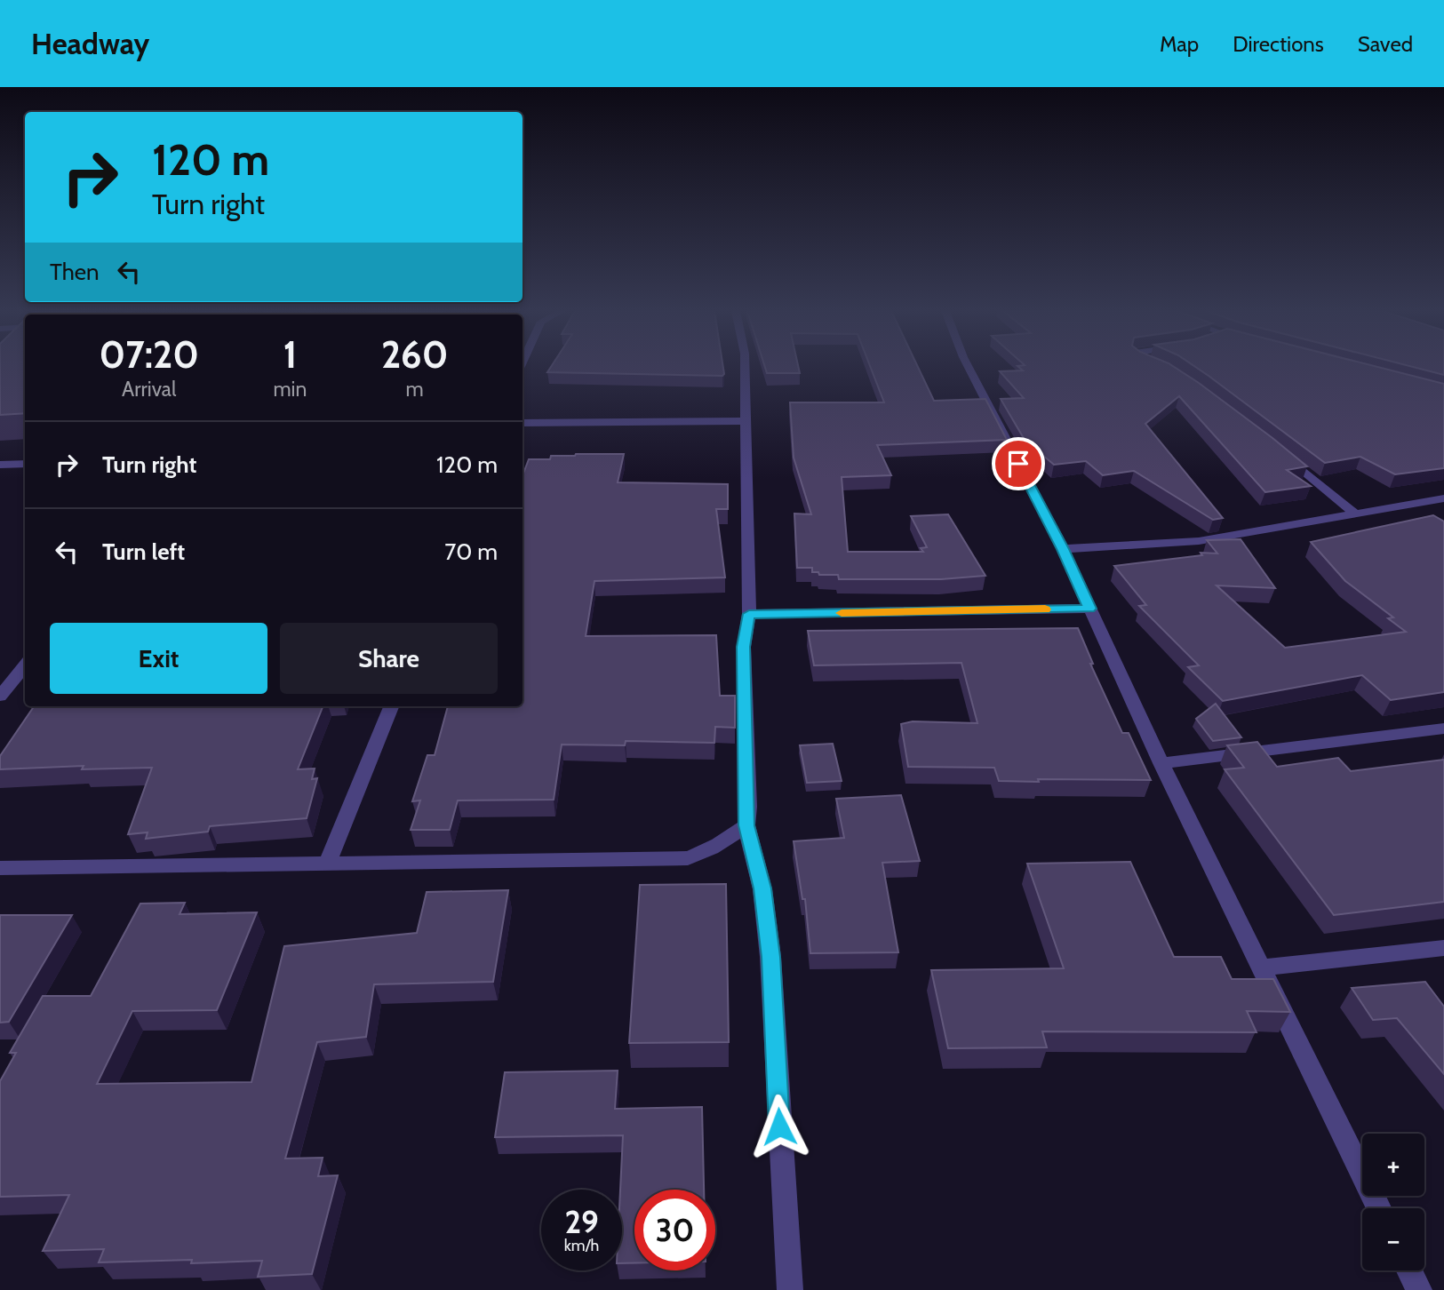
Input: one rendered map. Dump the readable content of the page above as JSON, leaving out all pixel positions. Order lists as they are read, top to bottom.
{
  "page": {
    "header": "Headway",
    "nav": ["Map", "Directions", "Saved"],
    "turn": ["120 m", "Turn right"],
    "then": "Then",
    "eta": [
      "07:20",
      "Arrival",
      "1",
      "min",
      "260",
      "m"
    ],
    "list": [
      {
        "name": "Turn right",
        "value": "120 m"
      },
      {
        "name": "Turn left",
        "value": "70 m"
      }
    ],
    "buttons": ["Exit", "Share"],
    "map_buttons": ["+", "−"],
    "speed": "29 km/h",
    "limit": "30"
  }
}
